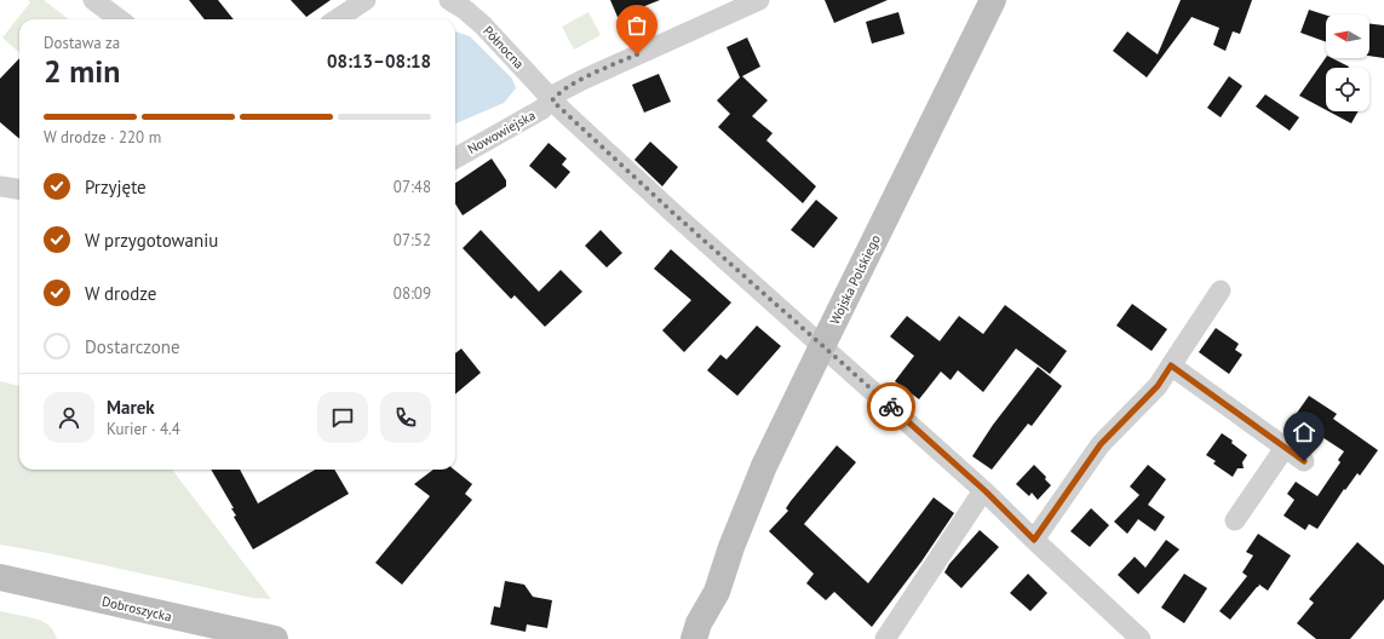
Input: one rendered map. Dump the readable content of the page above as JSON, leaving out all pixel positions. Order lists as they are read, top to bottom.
{
  "streets": {
    "main road": ["Wojska Polskiego", "Dobroszycka"],
    "street": ["Północna", "Nowowiejska"]
  },
  "crossings": [
    ["Północna", "Nowowiejska"],
    ["Północna", "Wojska Polskiego"]
  ],
  "north": "left",
  "page": {
    "heading": ["2 min", "Dostawa za", "08:13–08:18"],
    "panel": ["Marek", "Kurier · 4.4"],
    "bar": "W drodze · 220 m",
    "list": [
      ["Przyjęte", "07:48"],
      ["W przygotowaniu", "07:52"],
      ["W drodze", "08:09"],
      "Dostarczone"
    ]
  }
}
